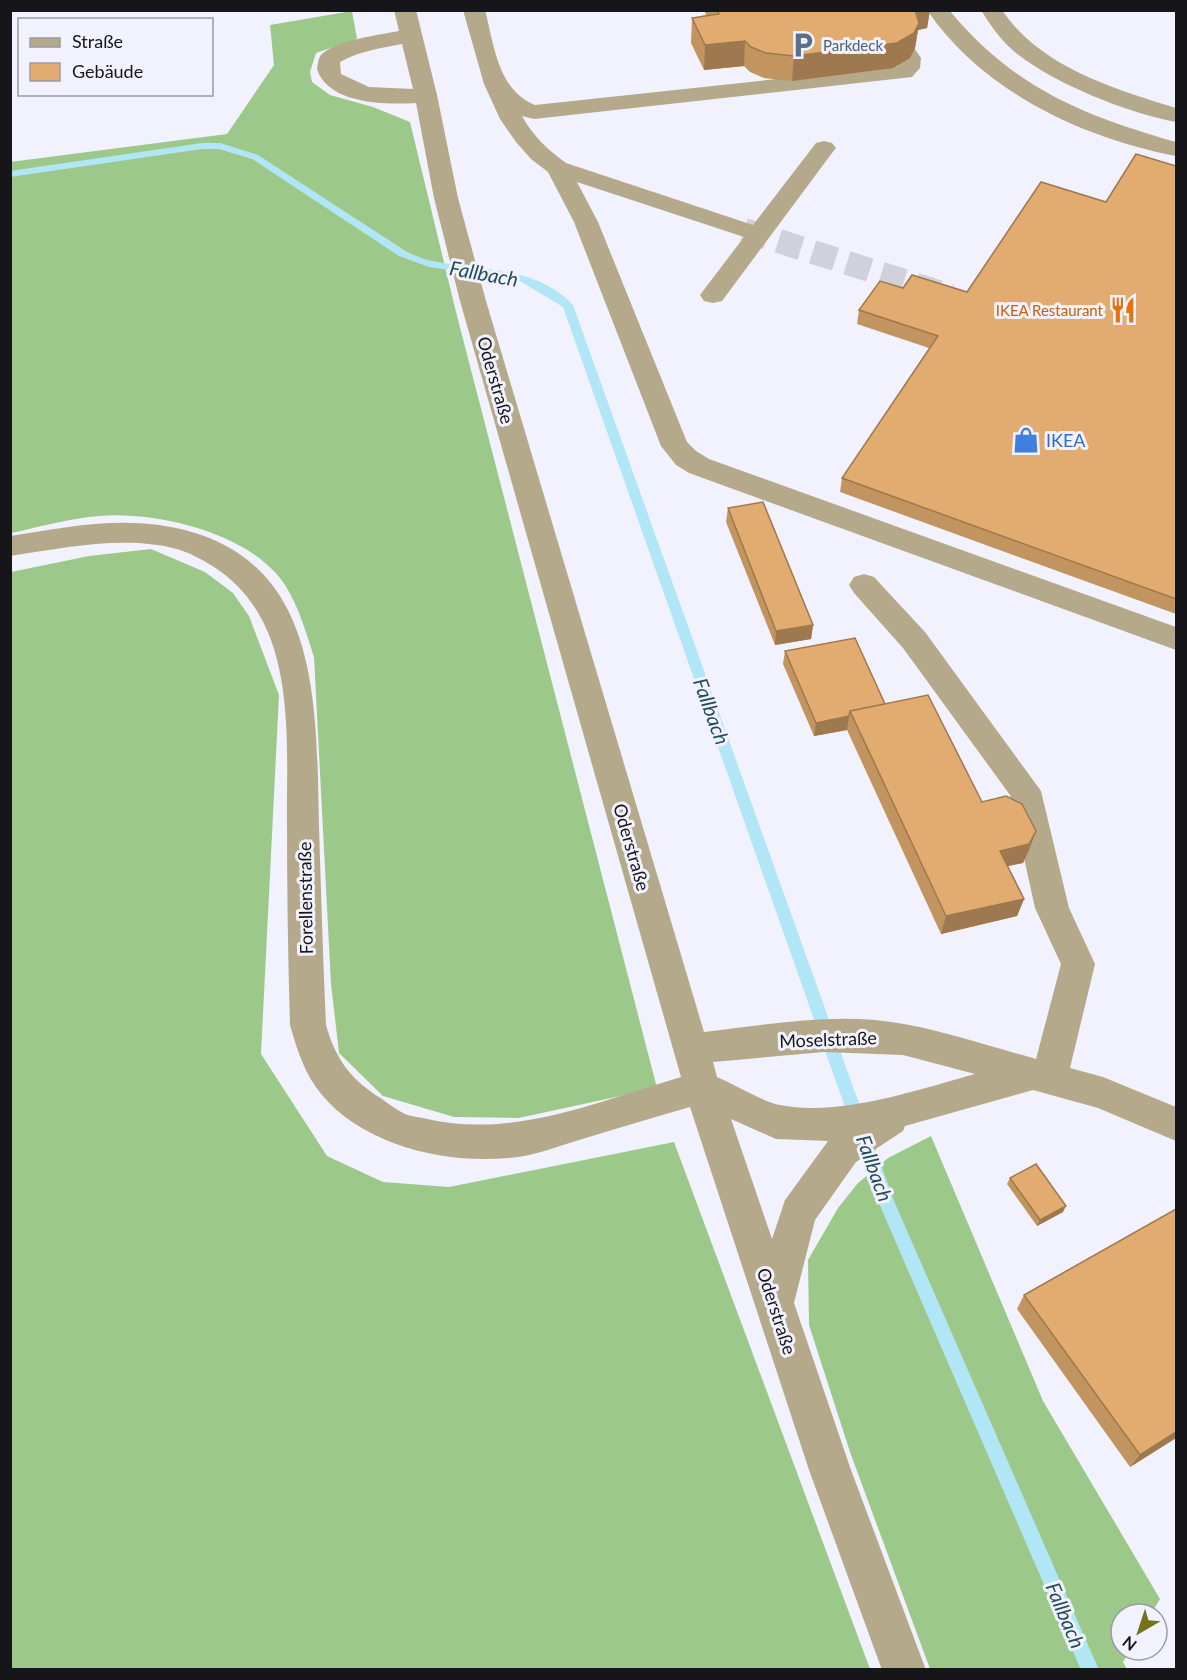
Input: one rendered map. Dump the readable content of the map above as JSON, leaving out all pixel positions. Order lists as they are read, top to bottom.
{
  "streets": {
    "street": ["Oderstraße", "Forellenstraße", "Moselstraße"]
  },
  "crossings": [
    ["Oderstraße", "Forellenstraße"],
    ["Oderstraße", "Moselstraße"]
  ],
  "water": ["Fallbach"],
  "places": {
    "parking": ["Parkdeck"],
    "restaurant": ["IKEA Restaurant"],
    "shop": ["IKEA"]
  },
  "legend": ["Straße", "Gebäude"],
  "north": "bottom left"
}
